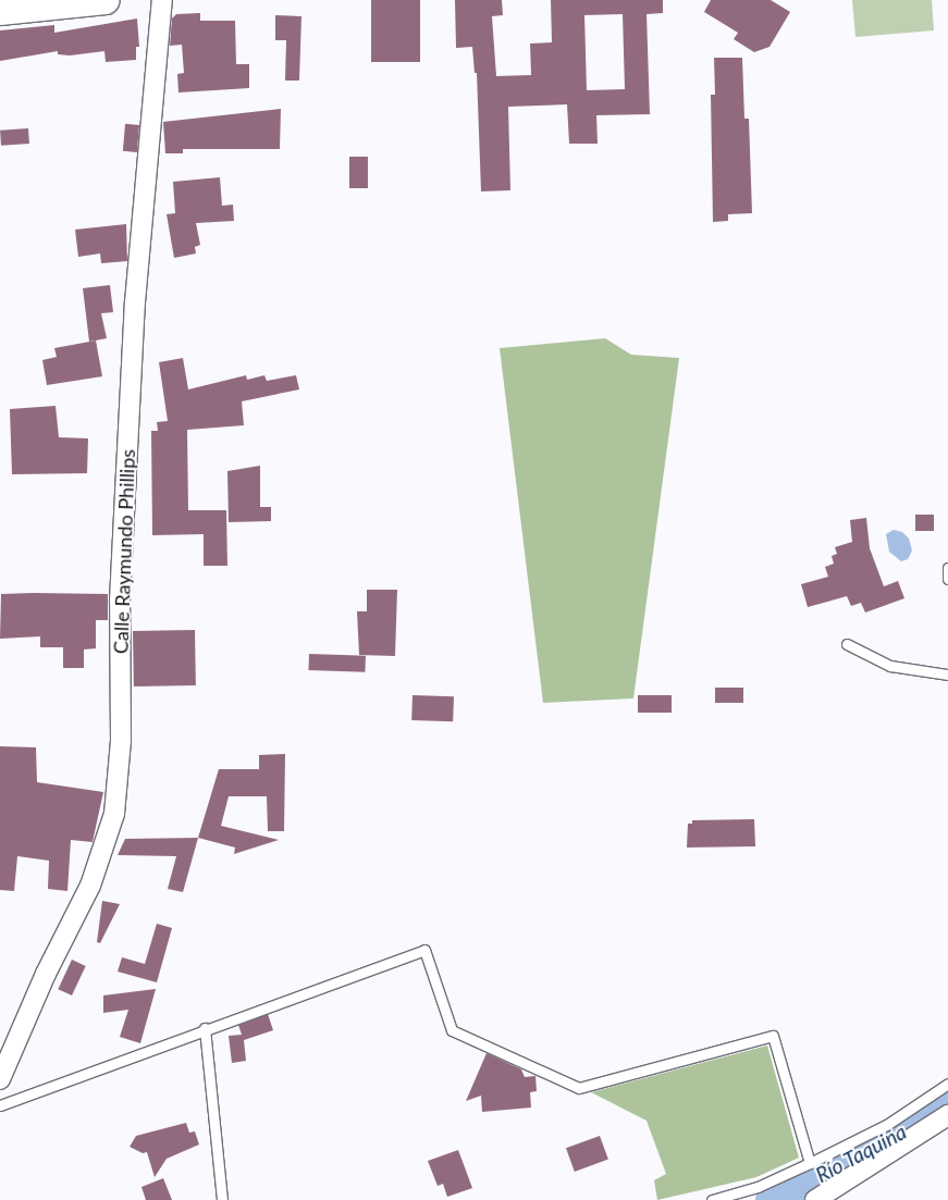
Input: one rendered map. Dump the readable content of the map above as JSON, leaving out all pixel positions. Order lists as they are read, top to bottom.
{
  "streets": {
    "street": ["Calle Raymundo Phillips"]
  },
  "water": ["Río Taquiña"]
}
